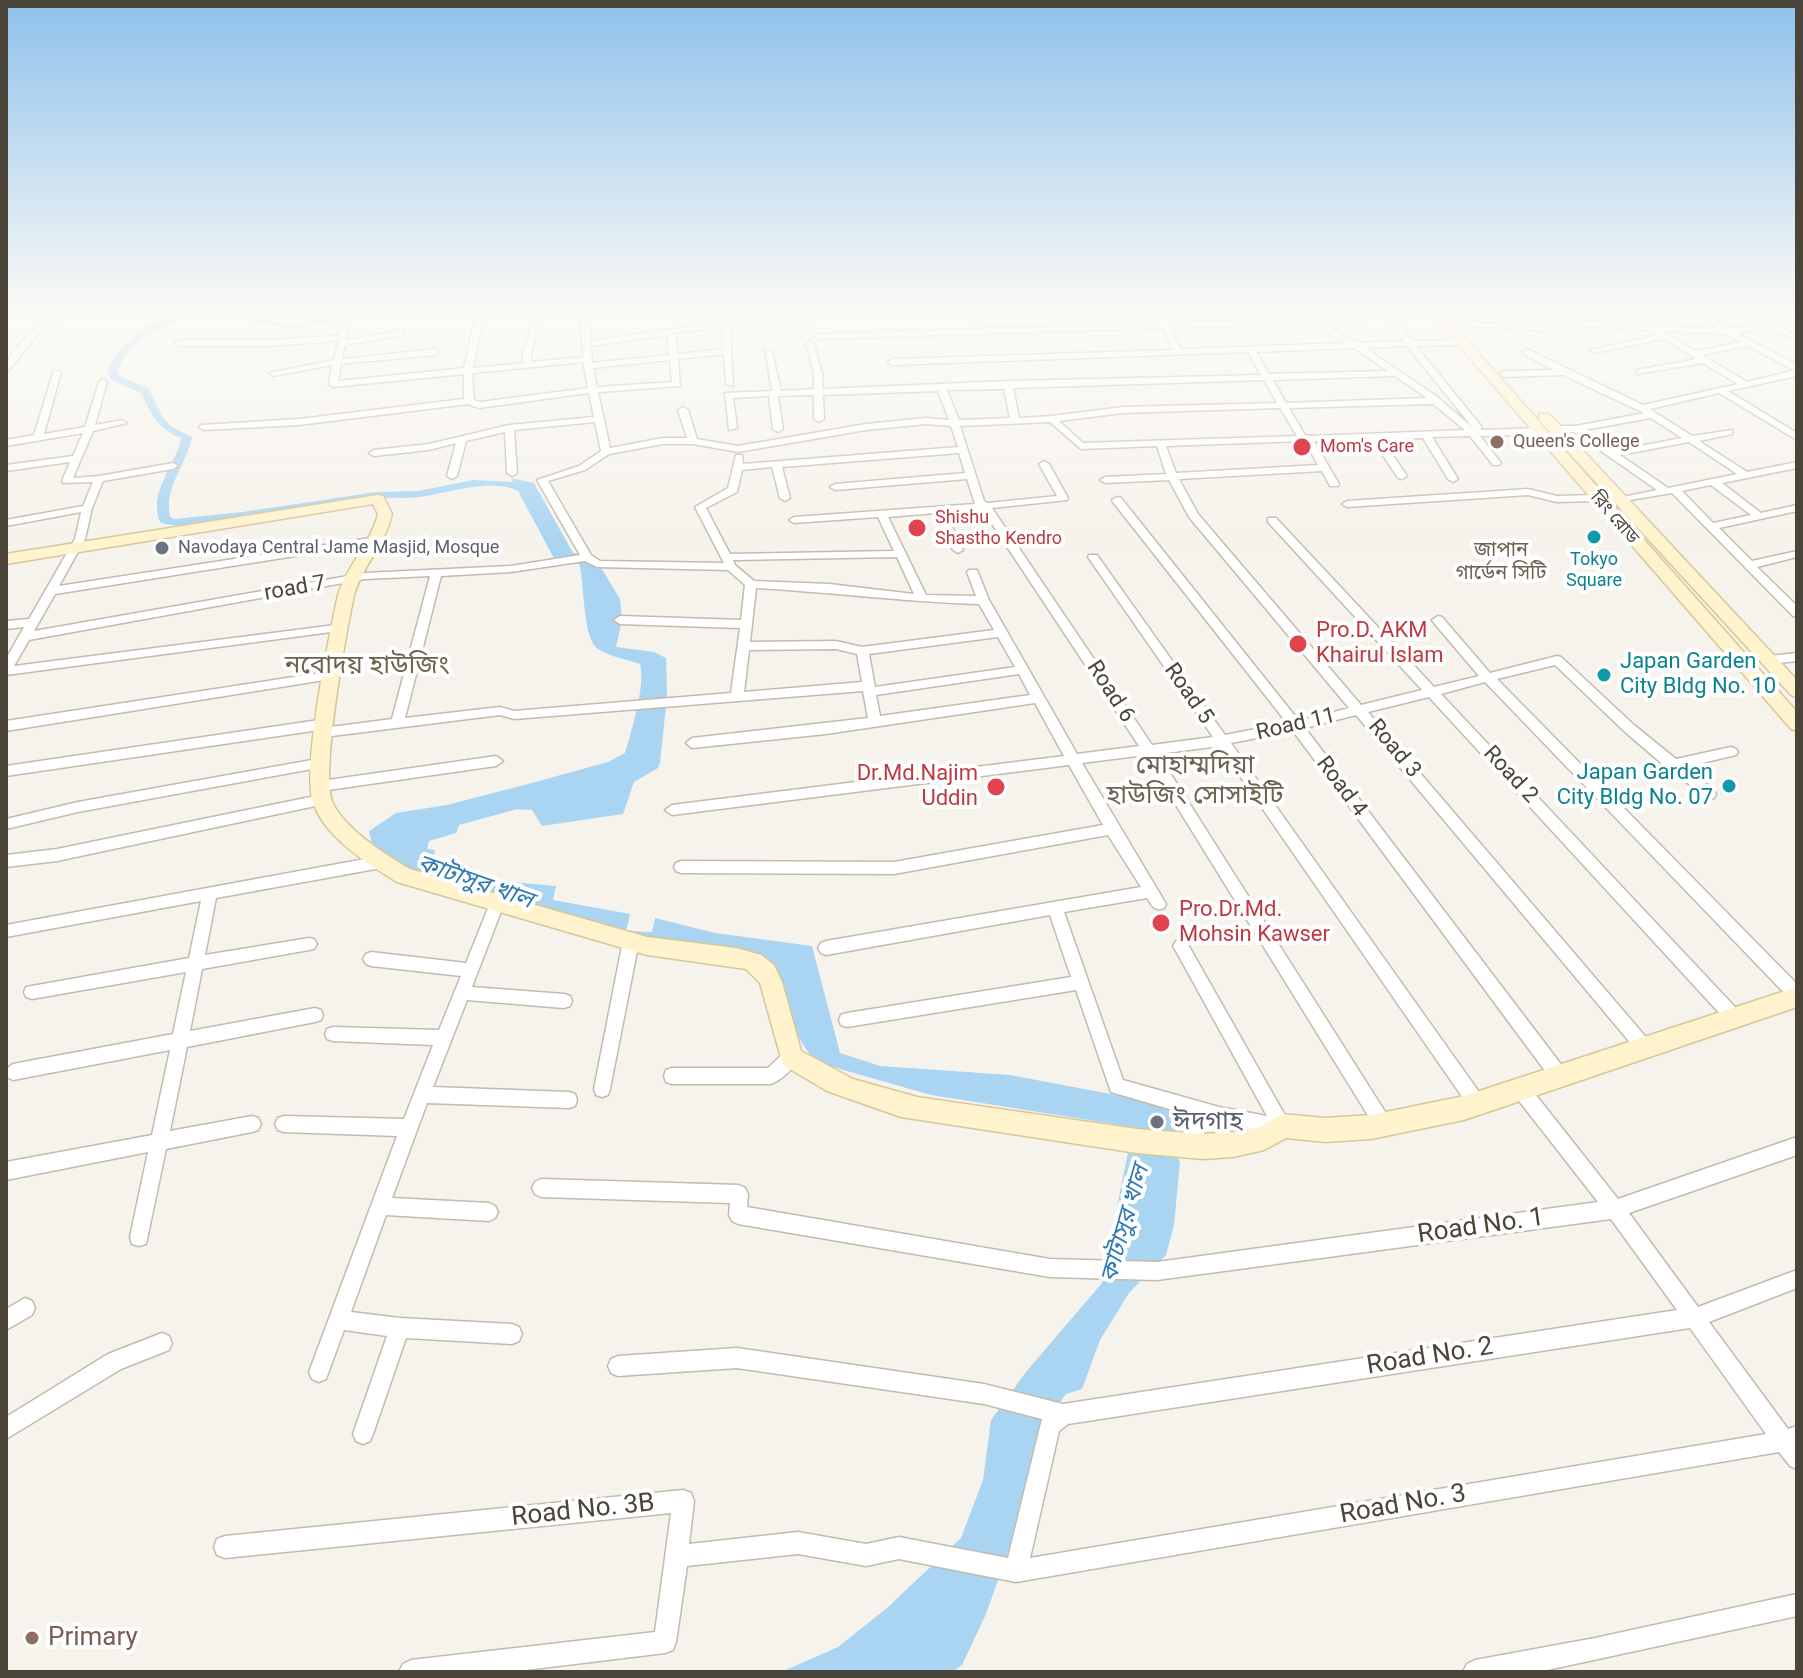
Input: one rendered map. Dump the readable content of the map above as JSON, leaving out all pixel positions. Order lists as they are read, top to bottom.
{
  "streets": {
    "street": [
      "রিং রোড",
      "road 7",
      "Road 6",
      "Road 5",
      "Road 11",
      "Road 3",
      "Road 2",
      "Road 4",
      "Road No. 1",
      "Road No. 2",
      "Road No. 3",
      "Road No. 3B"
    ]
  },
  "crossings": [
    ["Road 6", "Road 11"],
    ["Road 5", "Road 11"],
    ["Road 11", "Road 3"],
    ["Road 11", "Road 2"],
    ["Road 11", "Road 4"]
  ],
  "districts": ["জাপান গার্ডেন সিটি", "নবোদয় হাউজিং", "মোহাম্মদিয়া হাউজিং সোসাইটি"],
  "water": ["কাটাসুর খাল"],
  "places": [
    "Queen's College",
    "Mom's Care",
    "Shishu Shastho Kendro",
    "Tokyo Square",
    "Navodaya Central Jame Masjid, Mosque",
    "Pro.D. AKM Khairul Islam",
    "Japan Garden City Bldg No. 10",
    "Japan Garden City Bldg No. 07",
    "Dr.Md.Najim Uddin",
    "Pro.Dr.Md. Mohsin Kawser",
    "ঈদগাহ",
    "Primary"
  ]
}
